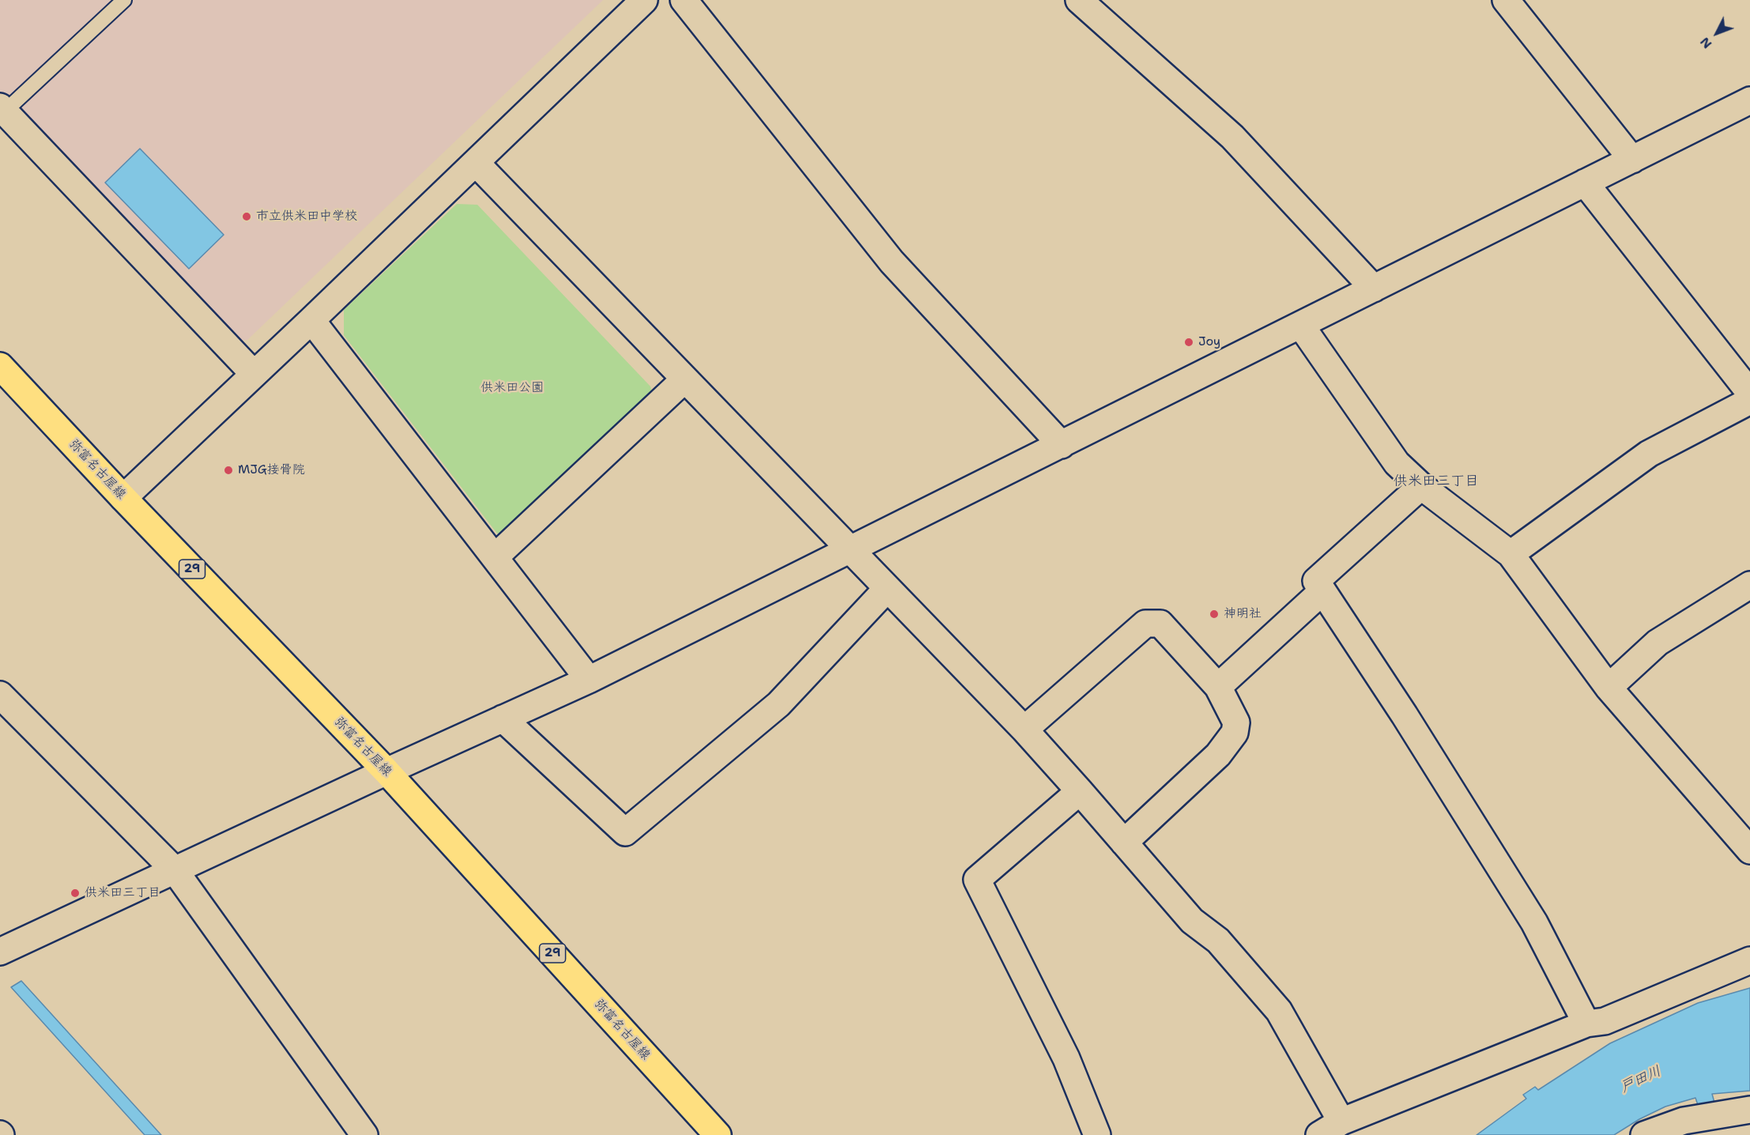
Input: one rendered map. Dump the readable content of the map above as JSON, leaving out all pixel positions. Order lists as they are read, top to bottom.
{
  "streets": {
    "main road": ["弥富名古屋線", "29"]
  },
  "districts": ["供米田三丁目"],
  "water": ["戸田川"],
  "parks": ["供米田公園"],
  "places": [
    "市立供米田中学校",
    "Joy",
    "MJG接骨院",
    "神明社",
    "供米田三丁目"
  ],
  "north": "bottom left"
}
